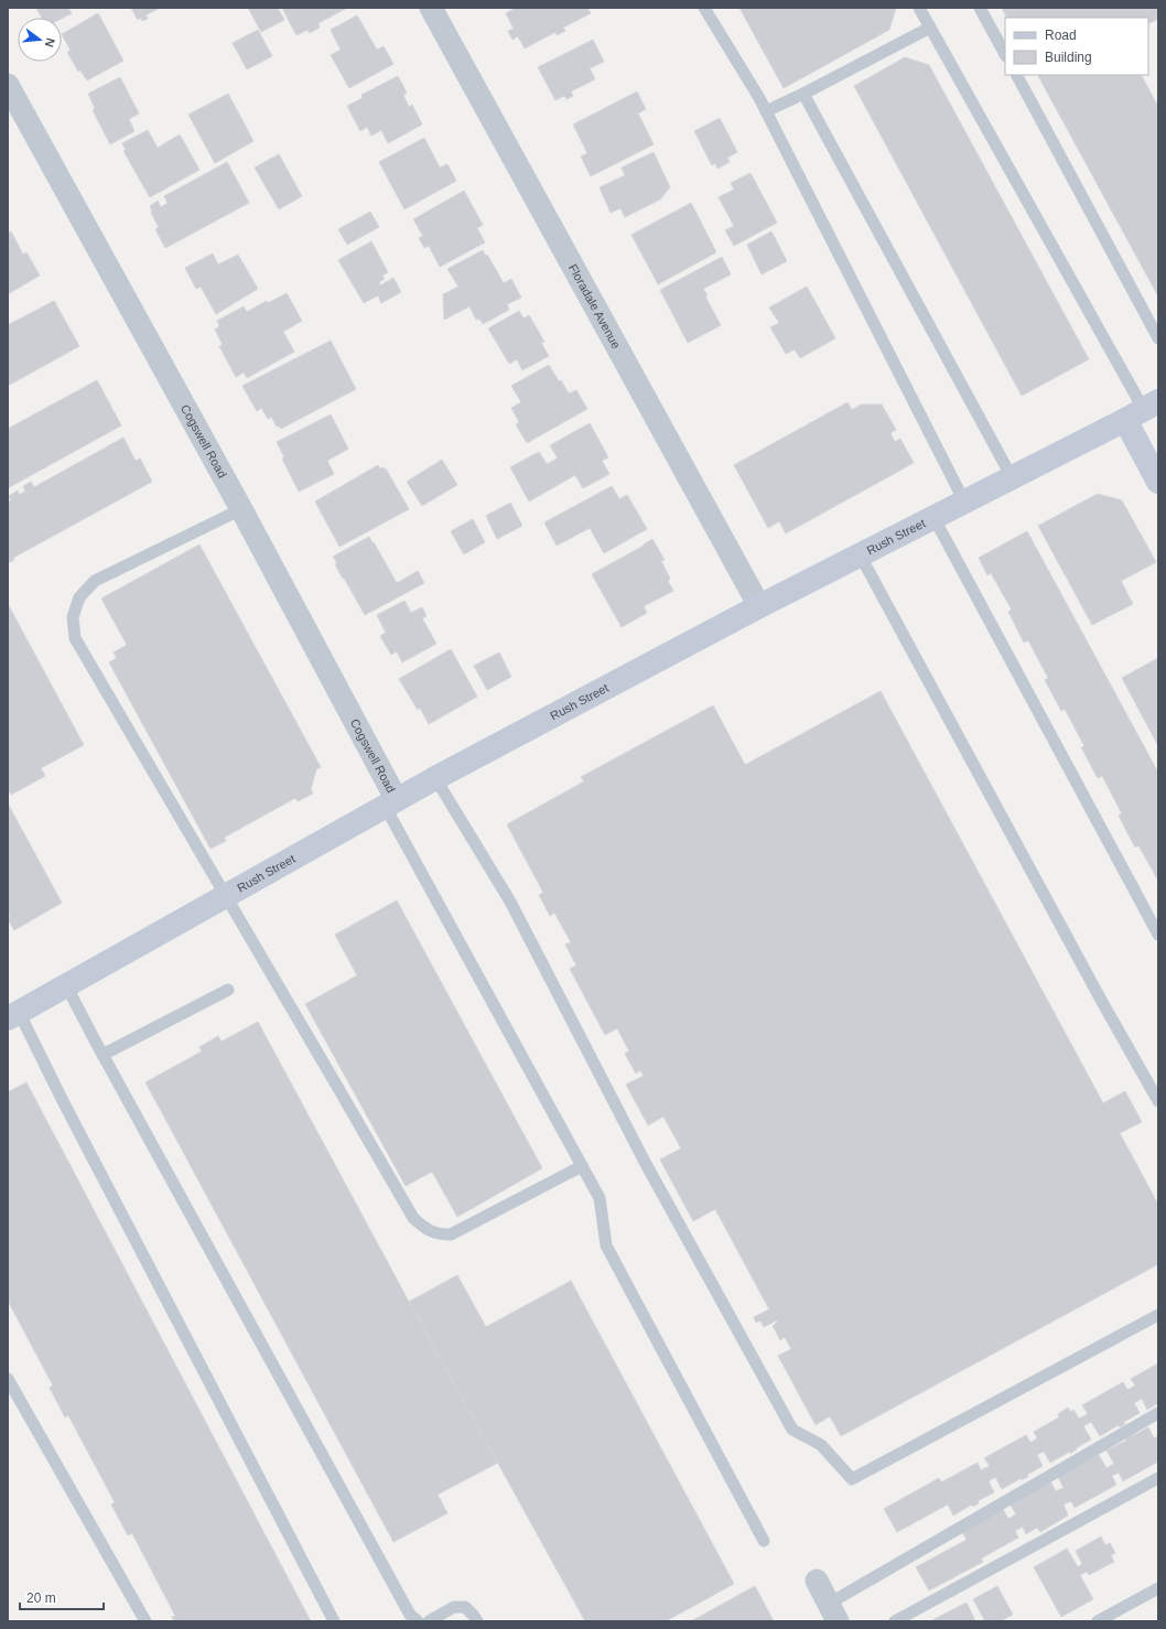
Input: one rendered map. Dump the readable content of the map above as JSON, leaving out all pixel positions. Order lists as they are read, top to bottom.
{
  "streets": {
    "street": ["Floradale Avenue", "Cogswell Road", "Rush Street"]
  },
  "crossings": [
    ["Floradale Avenue", "Rush Street"],
    ["Cogswell Road", "Rush Street"]
  ],
  "legend": ["Road", "Building"],
  "scale_bar": "20 m",
  "north": "right"
}
